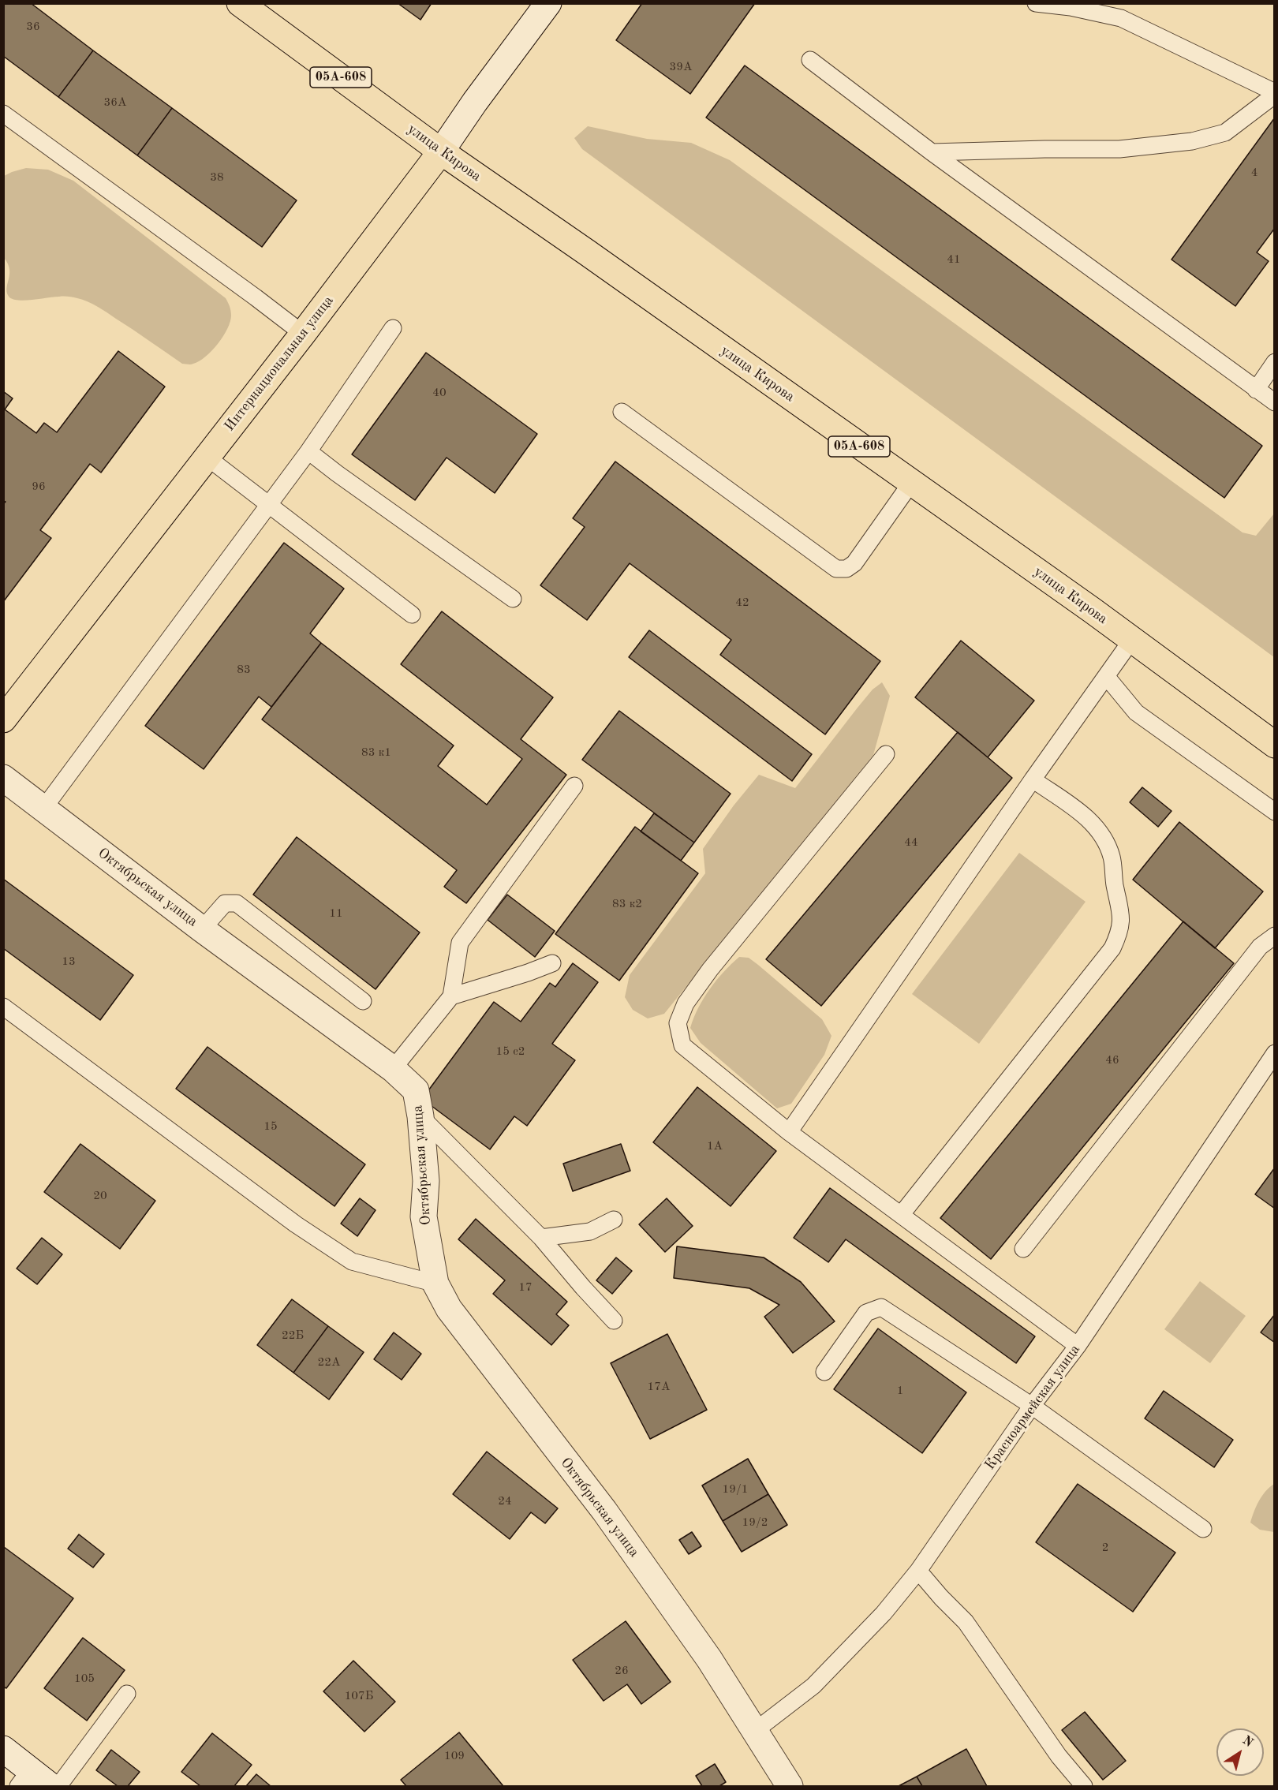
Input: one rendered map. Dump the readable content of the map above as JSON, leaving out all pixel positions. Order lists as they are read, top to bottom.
{
  "streets": {
    "main road": ["05А-608", "улица Кирова", "Интернациональная улица"],
    "street": ["Октябрьская улица"],
    "lane": ["Красноармейская улица"]
  },
  "crossings": [
    ["улица Кирова", "Интернациональная улица"],
    ["Октябрьская улица", "Красноармейская улица"]
  ],
  "house_numbers": [
    "36",
    "39А",
    "36А",
    "4",
    "38",
    "41",
    "40",
    "96",
    "42",
    "83",
    "83 к1",
    "44",
    "83 к2",
    "11",
    "13",
    "15 с2",
    "46",
    "15",
    "1А",
    "20",
    "17",
    "22Б",
    "22А",
    "17А",
    "1",
    "19/1",
    "24",
    "19/2",
    "2",
    "26",
    "105",
    "107Б",
    "109"
  ],
  "north": "top right"
}
